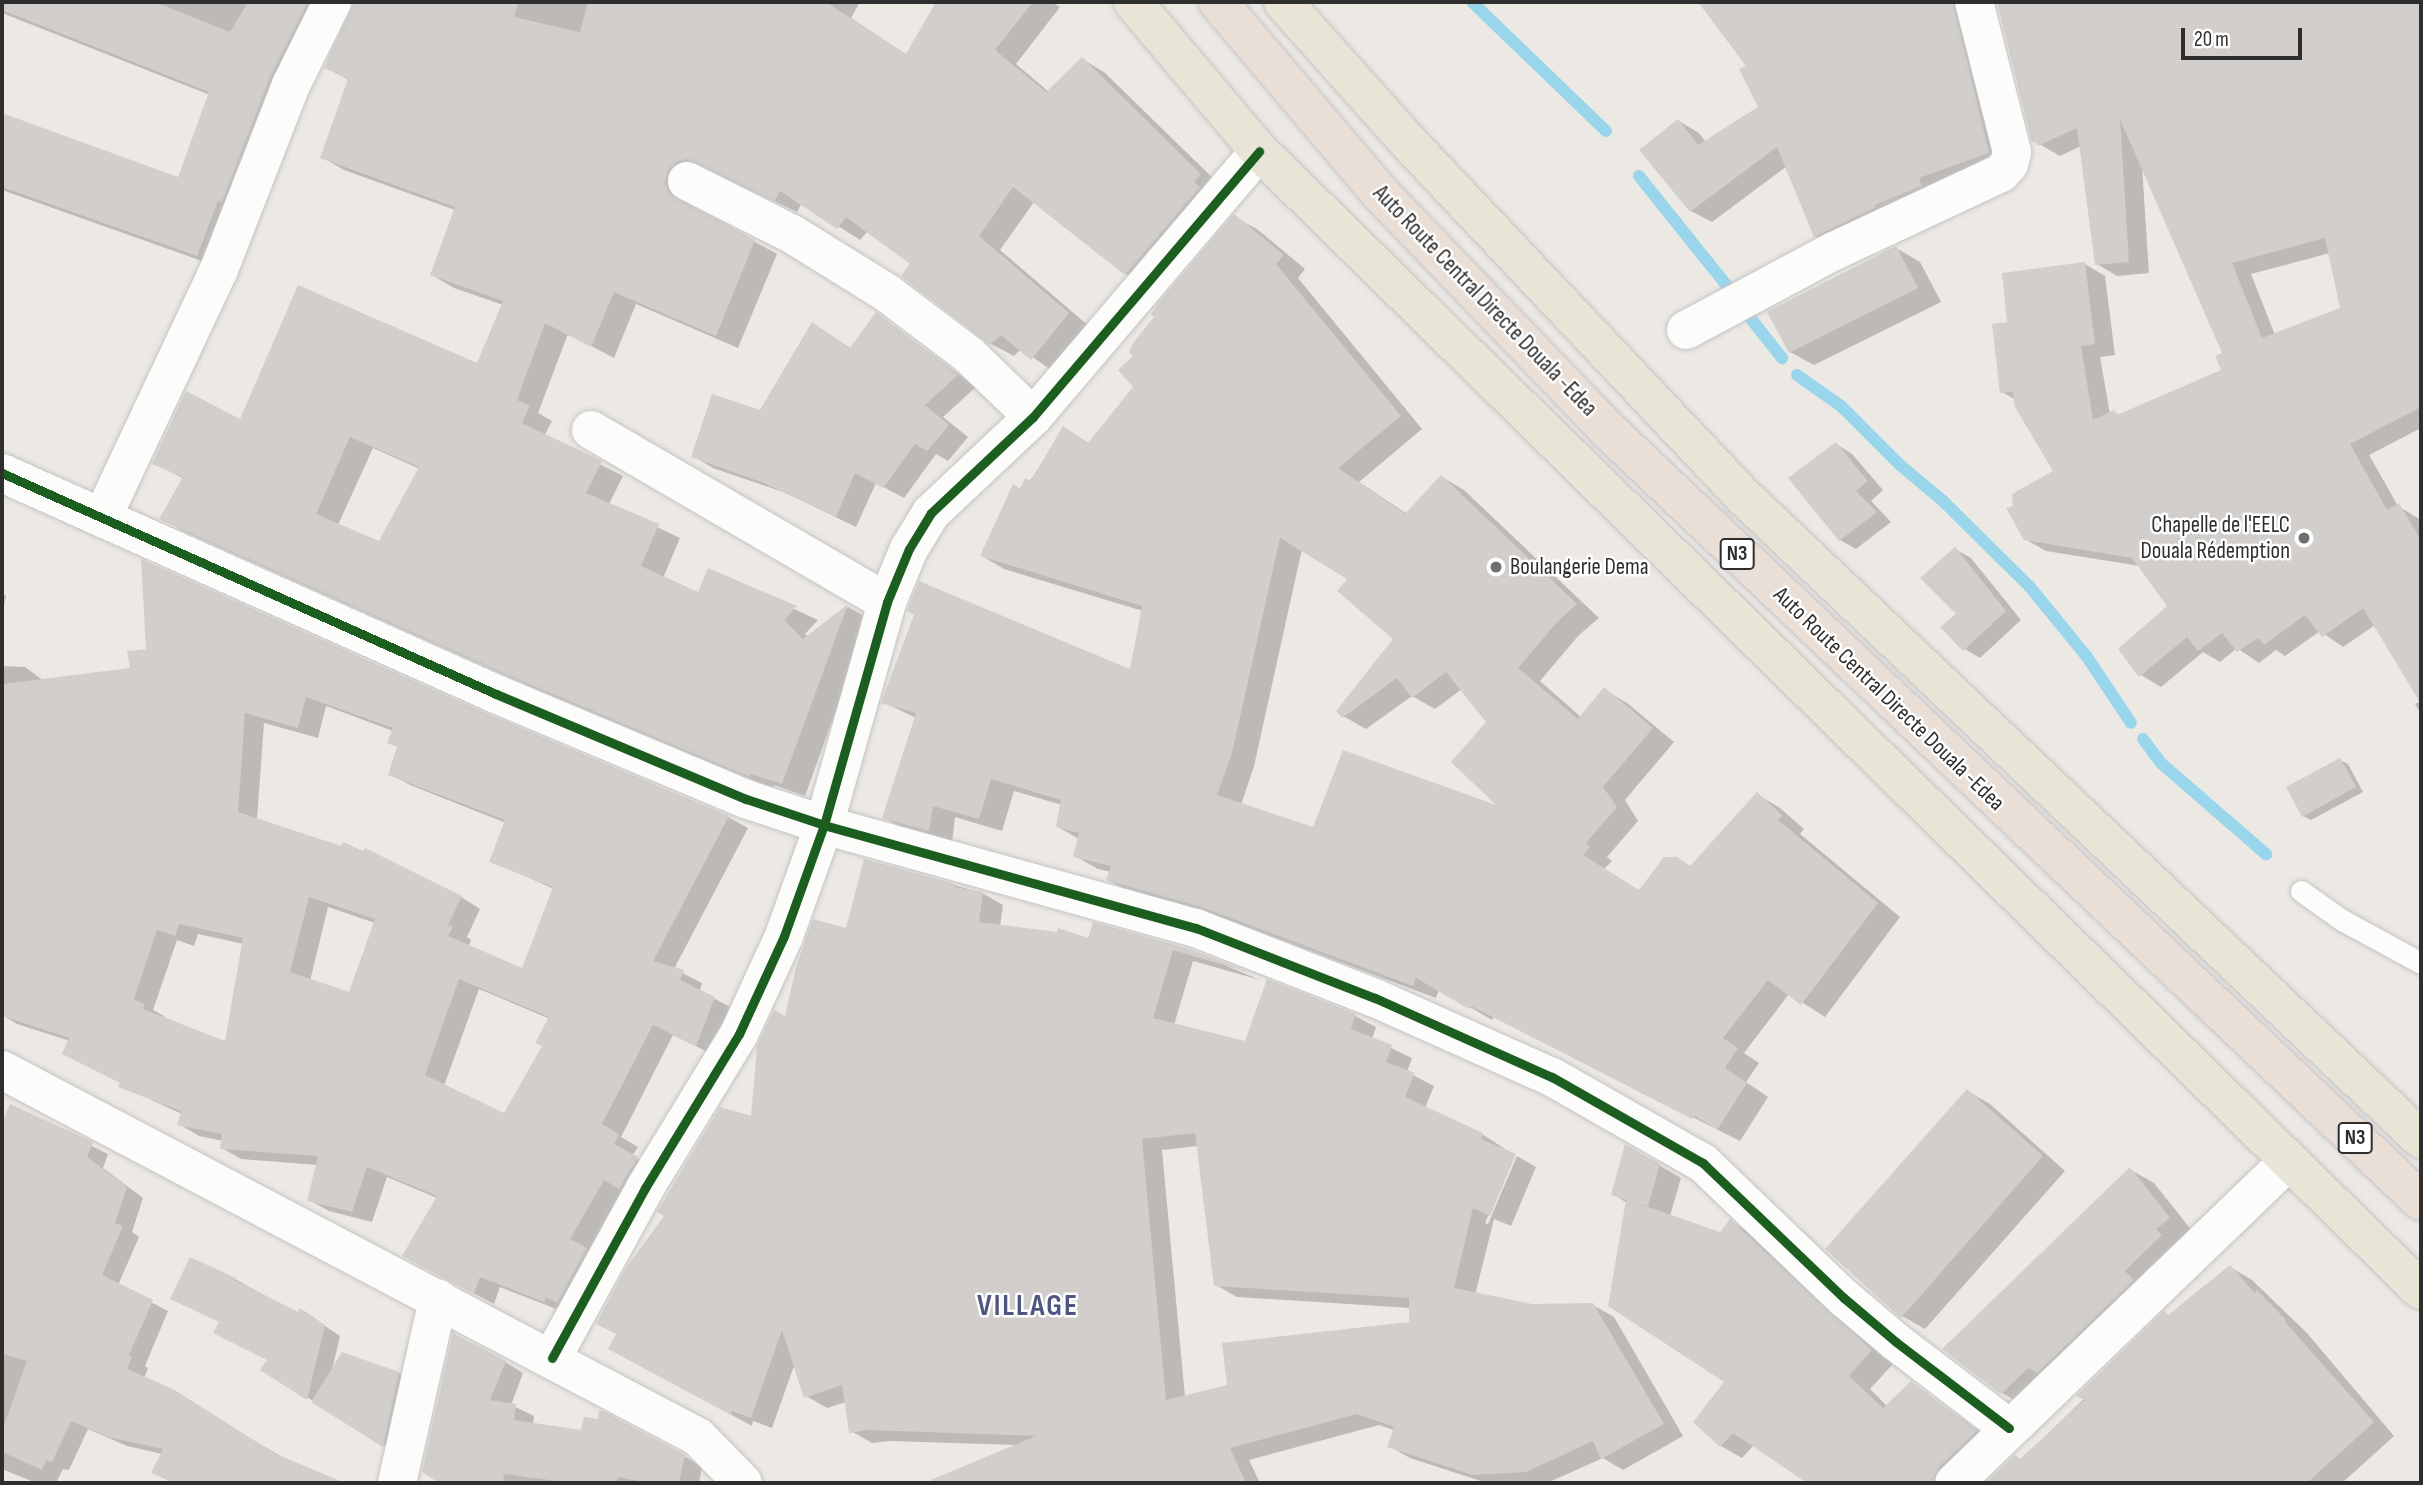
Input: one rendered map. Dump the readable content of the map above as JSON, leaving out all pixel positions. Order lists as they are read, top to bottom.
{
  "streets": {
    "highway": ["Auto Route Central Directe Douala -Edea", "N3"]
  },
  "districts": ["VILLAGE"],
  "places": ["Chapelle de l'EELC Douala Rédemption", "Boulangerie Dema"],
  "scale_bar": "20 m"
}
